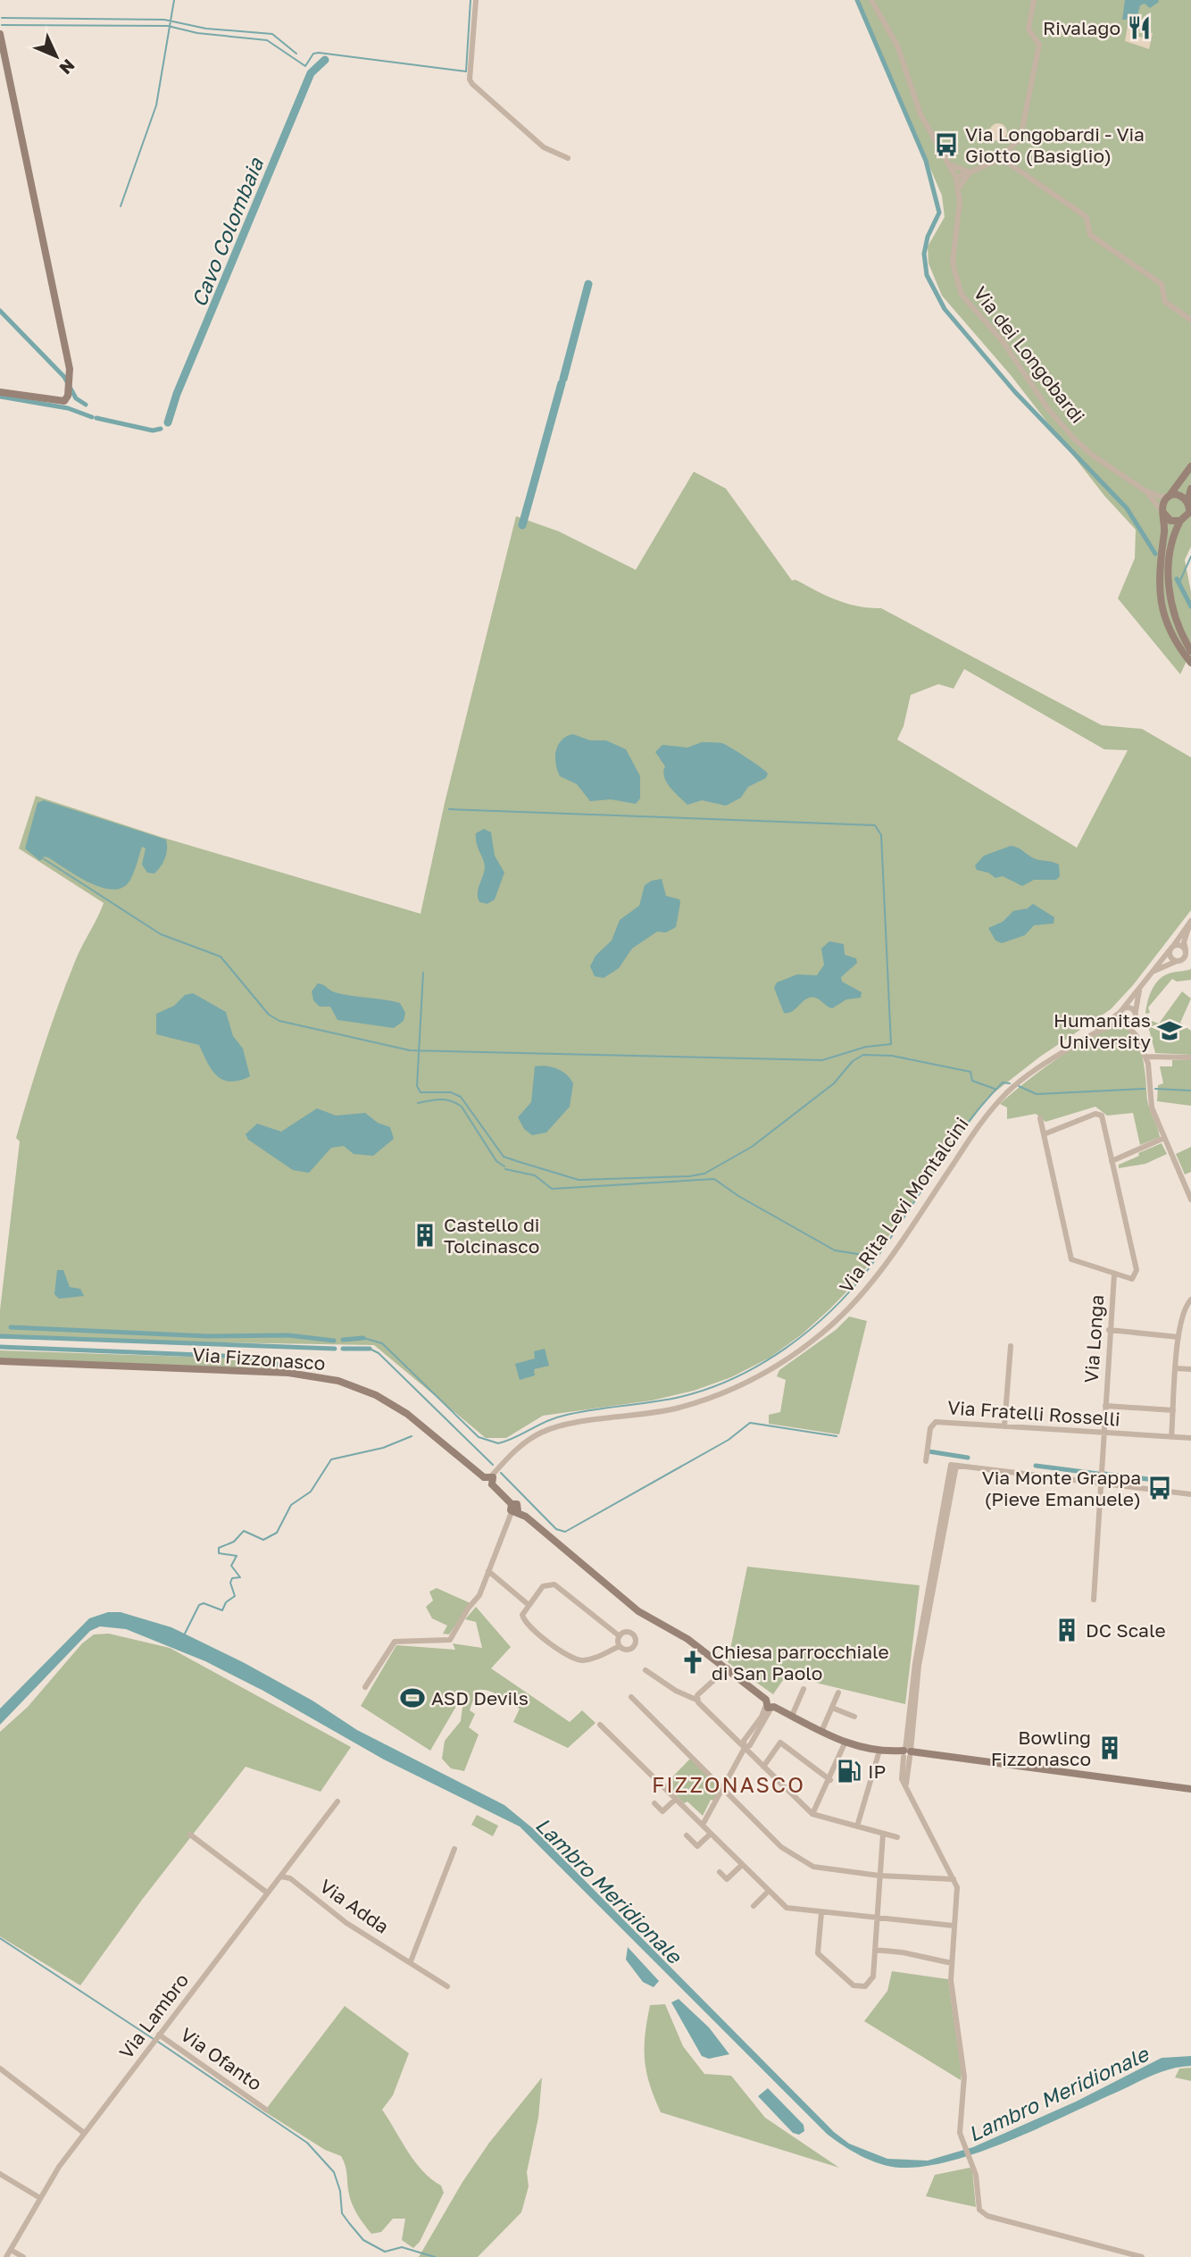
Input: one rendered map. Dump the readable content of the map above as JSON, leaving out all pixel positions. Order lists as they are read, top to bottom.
{
  "streets": {
    "main road": ["Via Fizzonasco"],
    "street": [
      "Via dei Longobardi",
      "Via Rita Levi Montalcini",
      "Via Longa",
      "Via Fratelli Rosselli",
      "Via Adda",
      "Via Lambro",
      "Via Ofanto"
    ]
  },
  "crossings": [
    ["Via Rita Levi Montalcini", "Via Fizzonasco"],
    ["Via Longa", "Via Fratelli Rosselli"],
    ["Via Adda", "Via Lambro"],
    ["Via Lambro", "Via Ofanto"]
  ],
  "districts": ["FIZZONASCO"],
  "water": ["Cavo Colombaia", "Lambro Meridionale"],
  "places": {
    "restaurant": ["Rivalago"],
    "bus stop": ["Via Longobardi - Via Giotto (Basiglio)", "Via Monte Grappa (Pieve Emanuele)"],
    "school or university": ["Humanitas University"],
    "building": ["Castello di Tolcinasco", "DC Scale", "Bowling Fizzonasco"],
    "church": ["Chiesa parrocchiale di San Paolo"],
    "sports": ["ASD Devils"],
    "fuel station": ["IP"]
  },
  "north": "bottom right"
}
